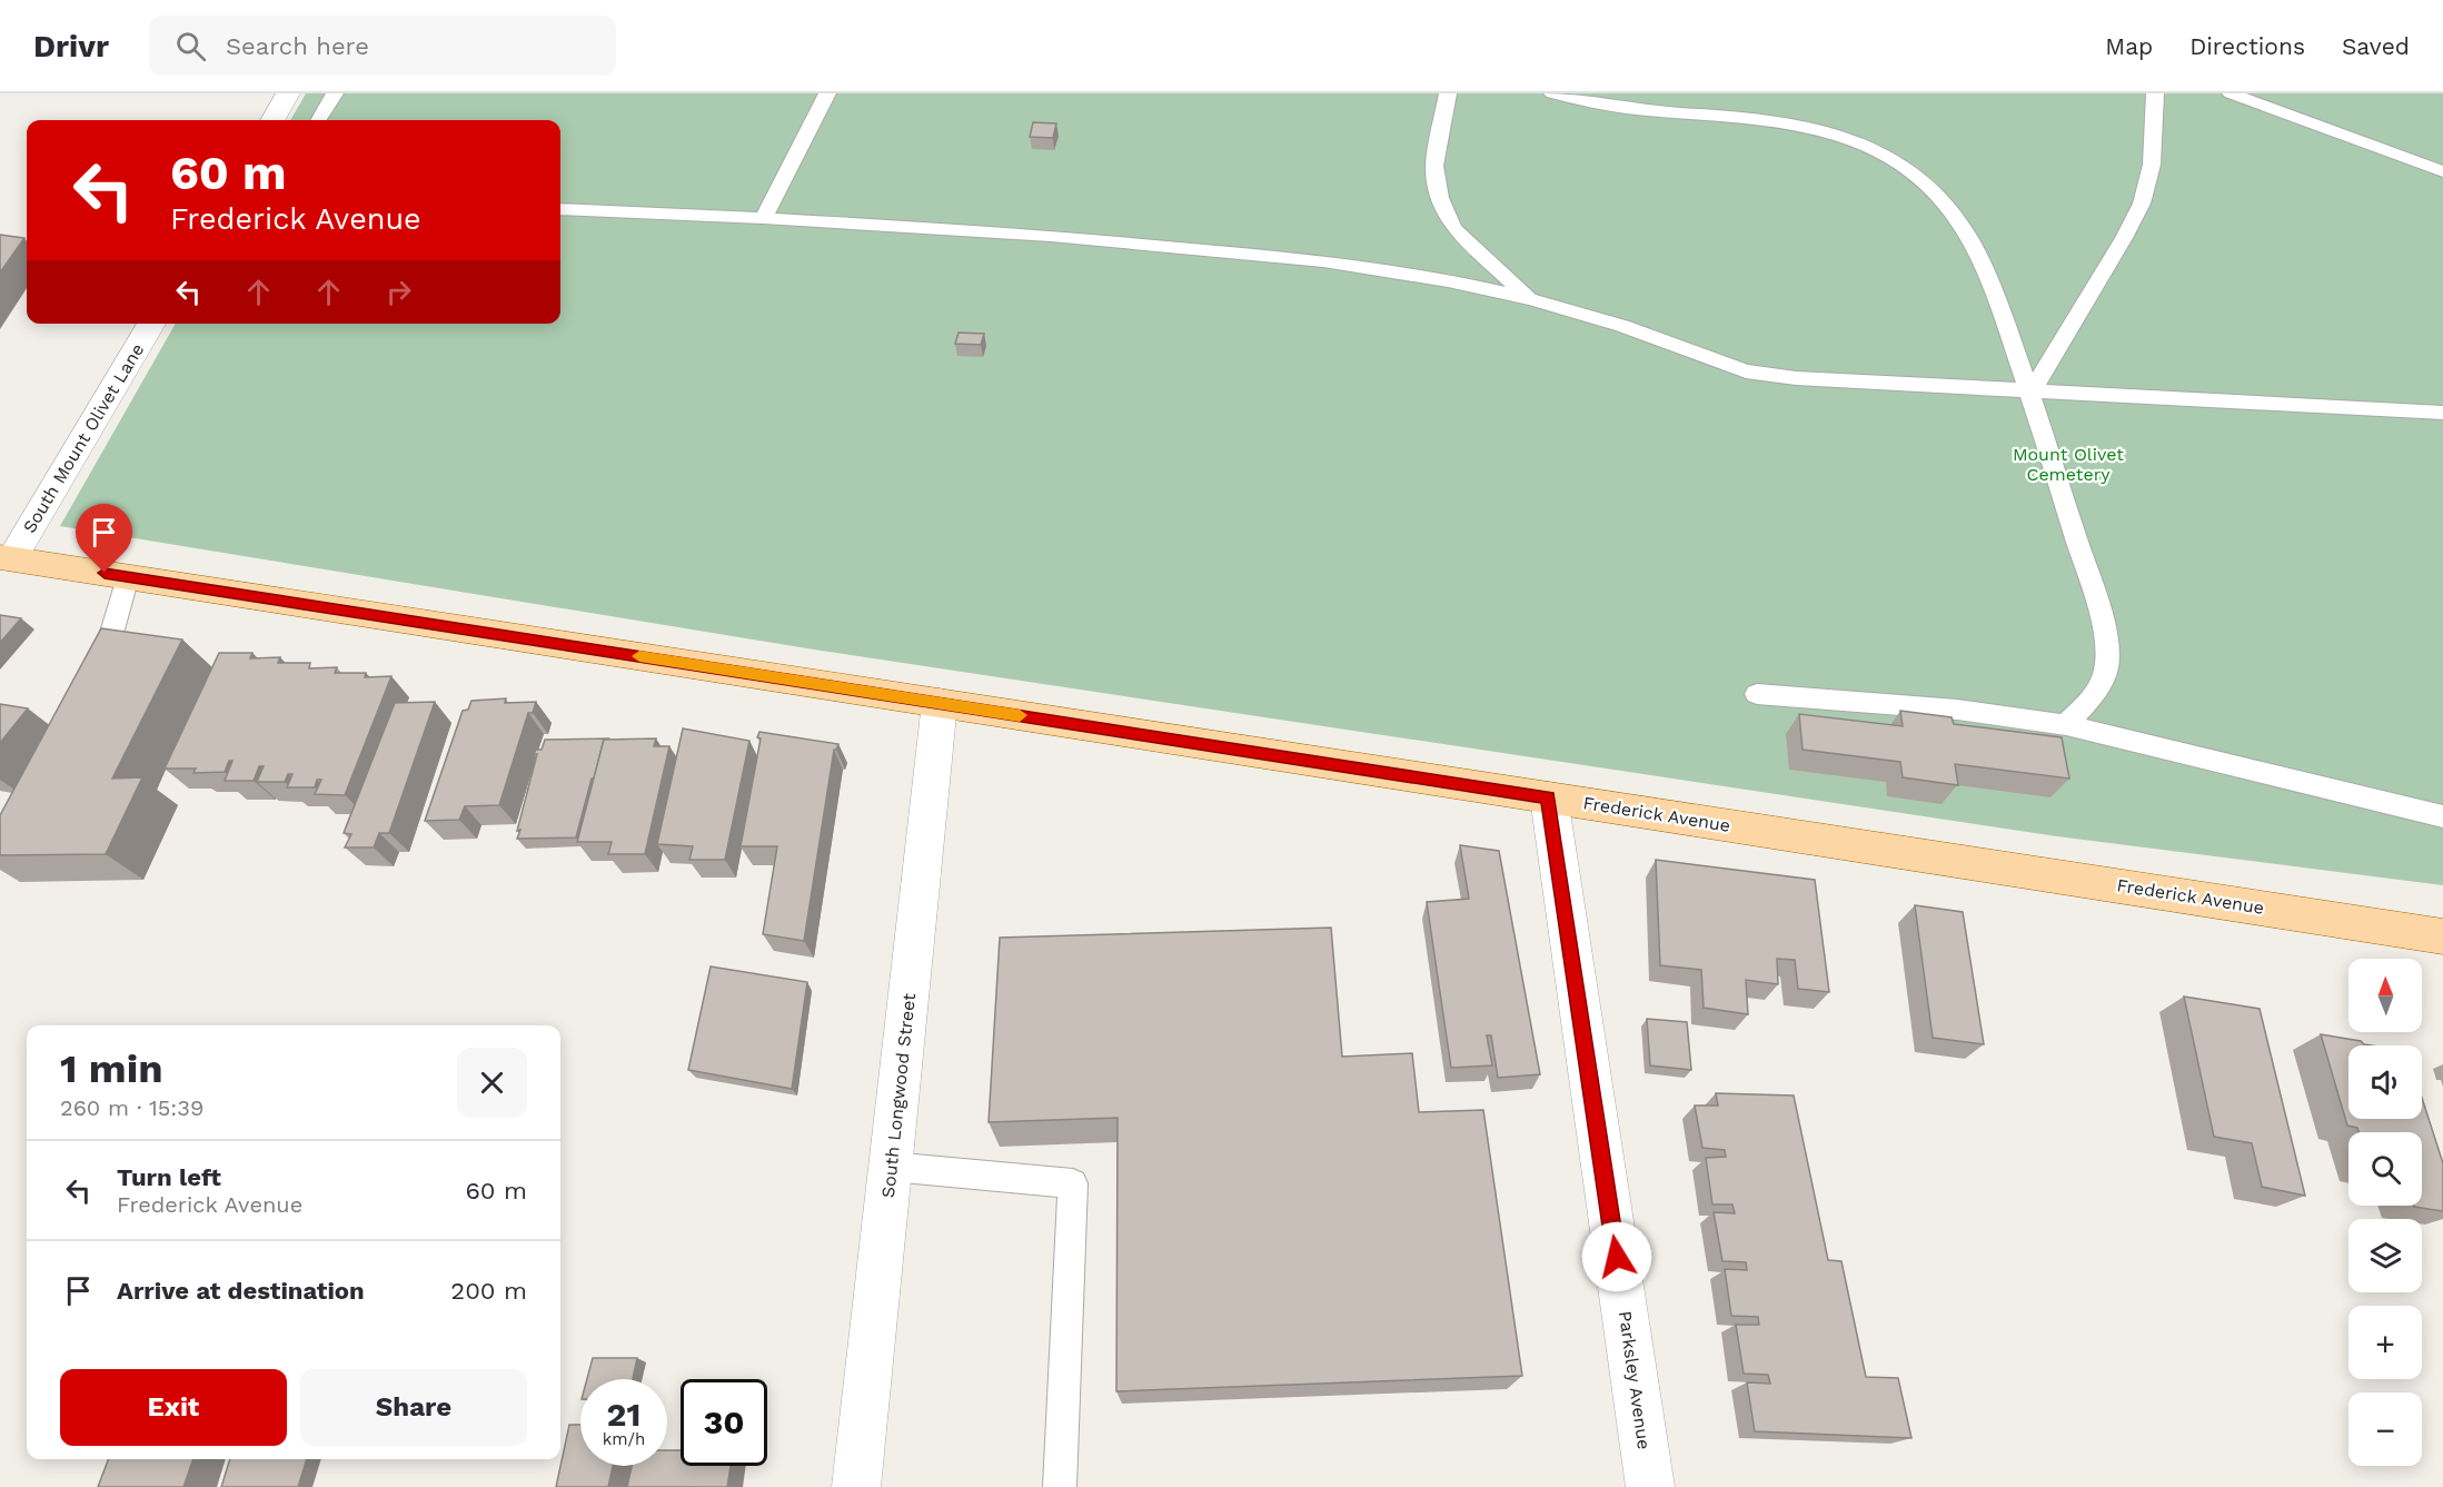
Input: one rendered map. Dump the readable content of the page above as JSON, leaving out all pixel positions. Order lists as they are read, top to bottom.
{
  "streets": {
    "main road": ["Frederick Avenue"],
    "street": ["South Mount Olivet Lane", "South Longwood Street", "Parksley Avenue"]
  },
  "crossings": [
    ["South Mount Olivet Lane", "Frederick Avenue"],
    ["Frederick Avenue", "South Longwood Street"],
    ["Frederick Avenue", "Parksley Avenue"]
  ],
  "parks": ["Mount Olivet Cemetery"],
  "north": "top",
  "page": {
    "header": "Drivr",
    "search": "Search here",
    "nav": ["Map", "Directions", "Saved"],
    "turn": ["60 m", "Frederick Avenue"],
    "map_buttons": ["+", "−"],
    "heading": ["1 min", "260 m · 15:39"],
    "list": [
      {
        "name": "Turn left",
        "note": "Frederick Avenue",
        "value": "60 m"
      },
      {
        "name": "Arrive at destination",
        "value": "200 m"
      }
    ],
    "buttons": ["Exit", "Share"],
    "speed": "21 km/h",
    "limit": "30"
  }
}
